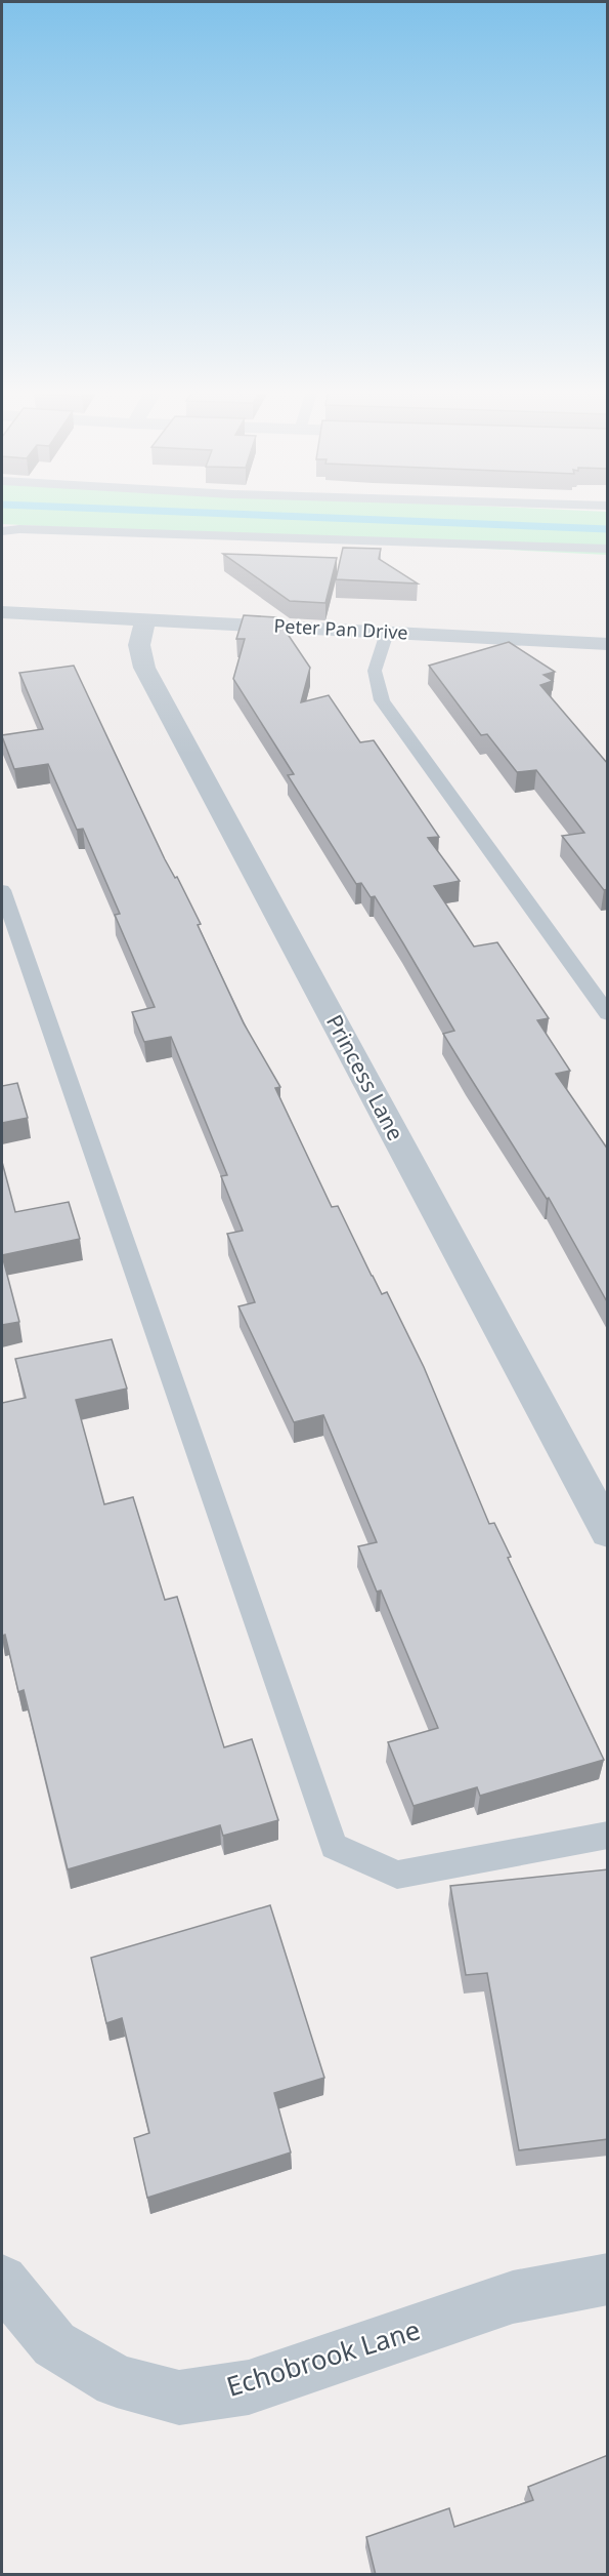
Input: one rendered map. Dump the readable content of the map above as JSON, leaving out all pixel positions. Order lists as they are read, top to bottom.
{
  "streets": {
    "street": ["Peter Pan Drive", "Princess Lane", "Echobrook Lane"]
  },
  "crossings": [
    ["Peter Pan Drive", "Princess Lane"]
  ]
}
